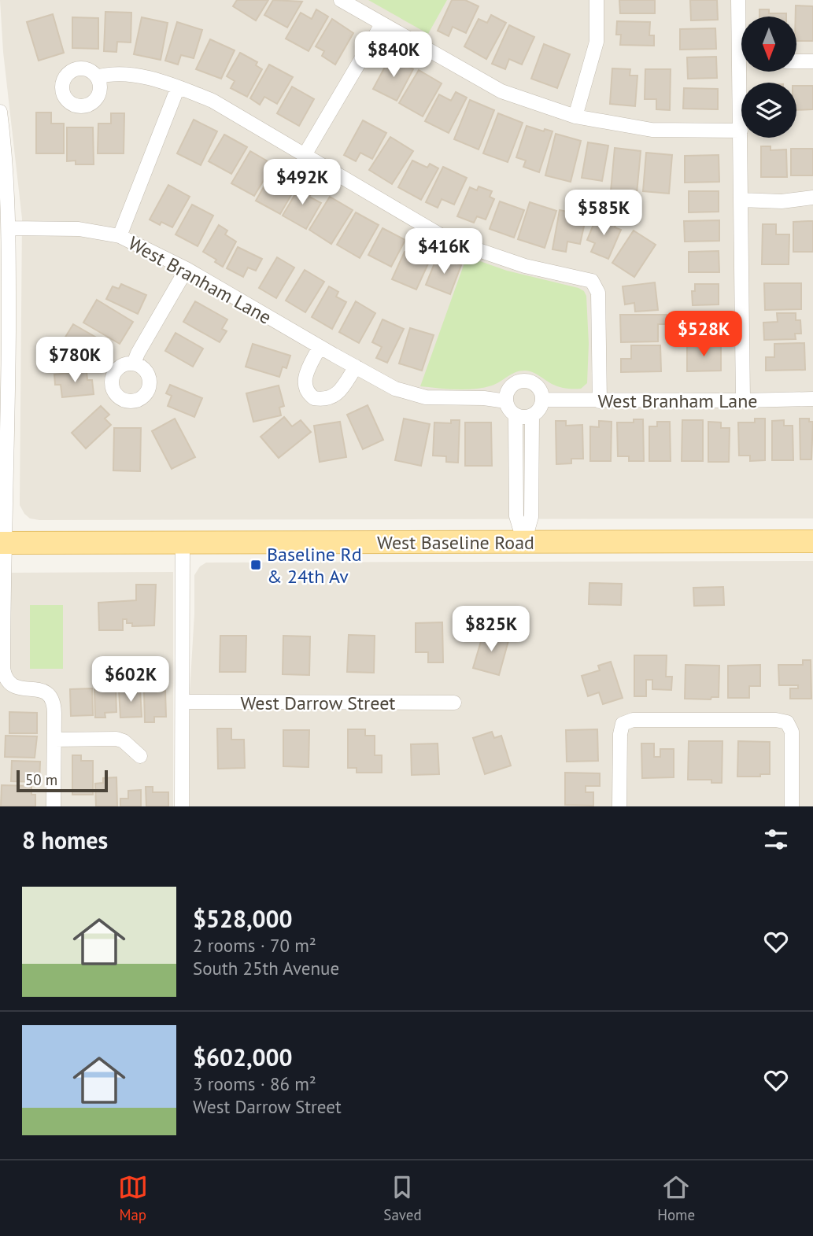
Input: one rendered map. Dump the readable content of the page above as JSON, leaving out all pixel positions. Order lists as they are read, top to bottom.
{
  "streets": {
    "main road": ["West Baseline Road"],
    "street": ["West Branham Lane", "West Darrow Street"]
  },
  "places": {
    "transit": ["Baseline Rd & 24th Av"]
  },
  "scale_bar": "50 m",
  "north": "bottom",
  "page": {
    "price": [
      "$840K",
      "$492K",
      "$585K",
      "$416K",
      "$528K",
      "$780K",
      "$825K",
      "$602K"
    ],
    "scale": "50 m",
    "heading": "8 homes",
    "list": [
      {
        "name": "$528,000",
        "note": "2 rooms · 70 m² · South 25th Avenue"
      },
      {
        "name": "$602,000",
        "note": "3 rooms · 86 m² · West Darrow Street"
      }
    ],
    "tabs": ["Map", "Saved", "Home"]
  }
}
